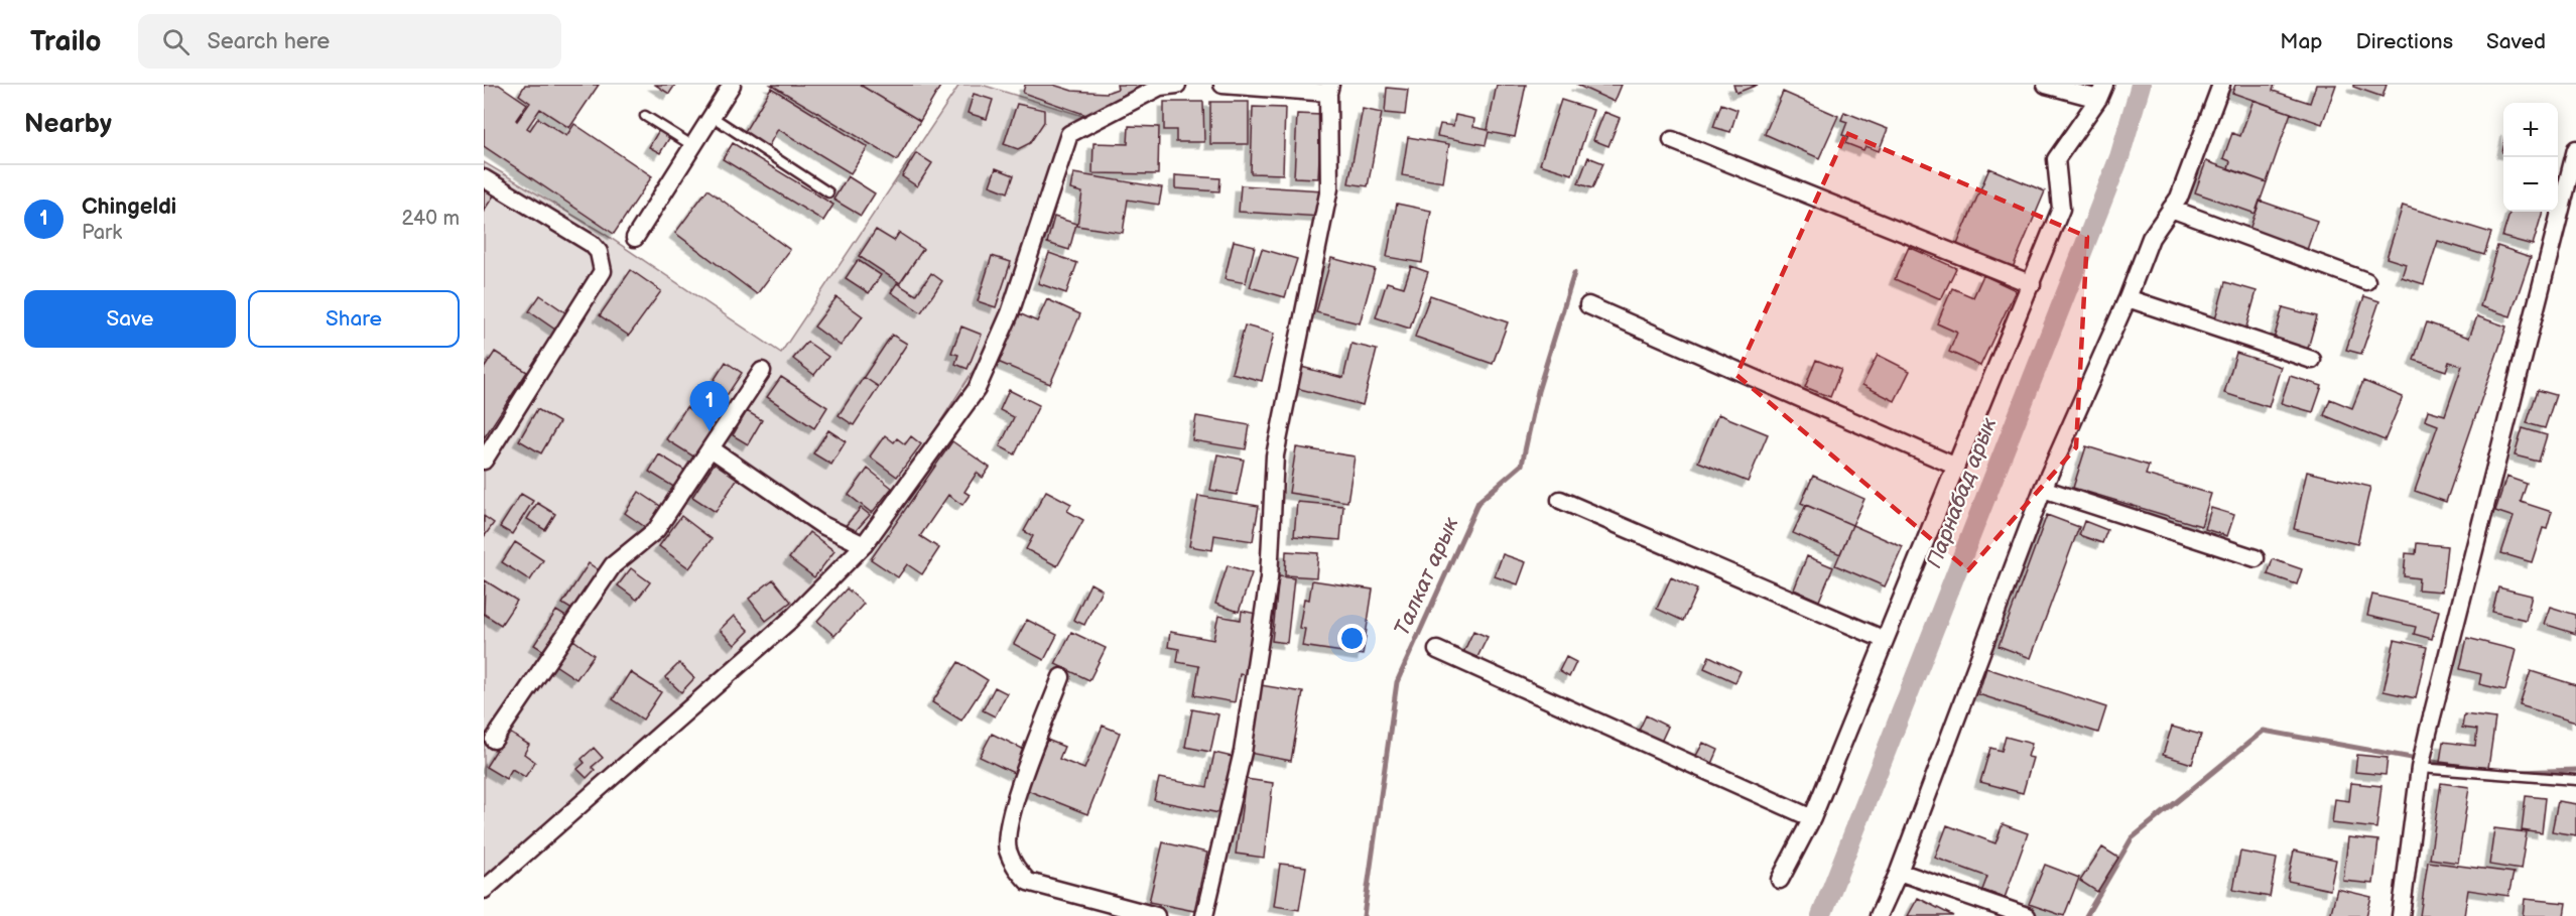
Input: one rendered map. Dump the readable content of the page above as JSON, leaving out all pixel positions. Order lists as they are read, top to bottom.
{
  "water": ["Парнабад арык", "Талкат арык"],
  "page": {
    "header": "Trailo",
    "search": "Search here",
    "nav": ["Map", "Directions", "Saved"],
    "heading": "Nearby",
    "map_buttons": ["+", "−"],
    "list": [
      {
        "mark": "1",
        "name": "Chingeldi",
        "note": "Park",
        "value": "240 m"
      }
    ],
    "buttons": ["Save", "Share"],
    "pins": "1"
  }
}
